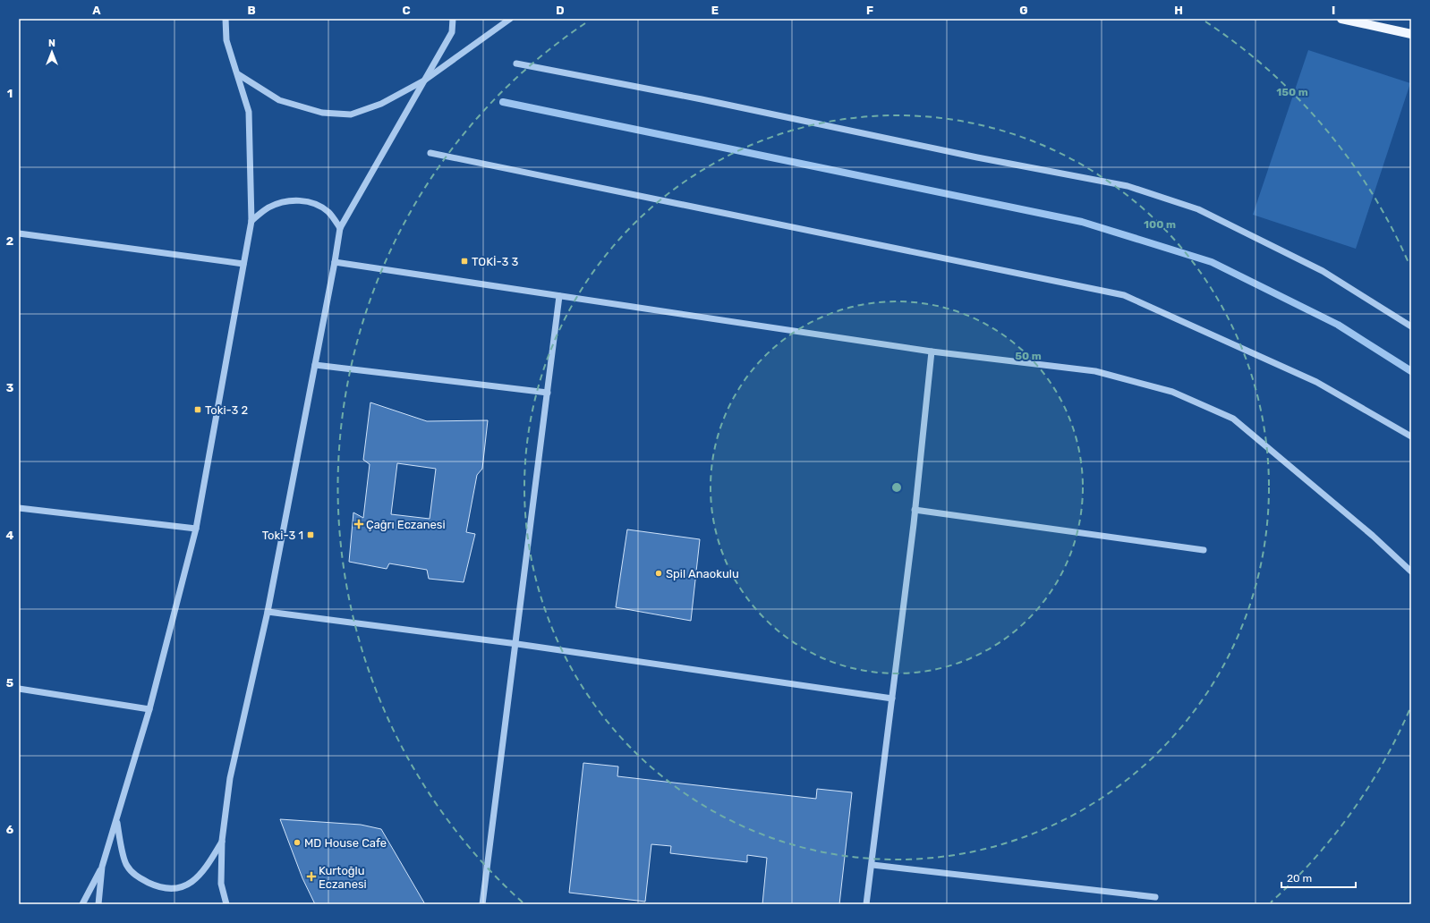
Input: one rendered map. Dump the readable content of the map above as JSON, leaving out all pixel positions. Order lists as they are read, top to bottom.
{
  "places": {
    "transit": ["TOKİ-3 3", "Toki-3 2", "Toki-3 1"],
    "health": ["Çağrı Eczanesi", "Kurtoğlu Eczanesi"],
    "other": ["Spil Anaokulu", "MD House Cafe"]
  },
  "scale_bar": "20 m",
  "north": "top",
  "grid": {
    "columns": [
      "A",
      "B",
      "C",
      "D",
      "E",
      "F",
      "G",
      "H",
      "I"
    ],
    "rows": [
      "1",
      "2",
      "3",
      "4",
      "5",
      "6"
    ]
  },
  "rings": ["150 m", "100 m", "50 m"]
}
